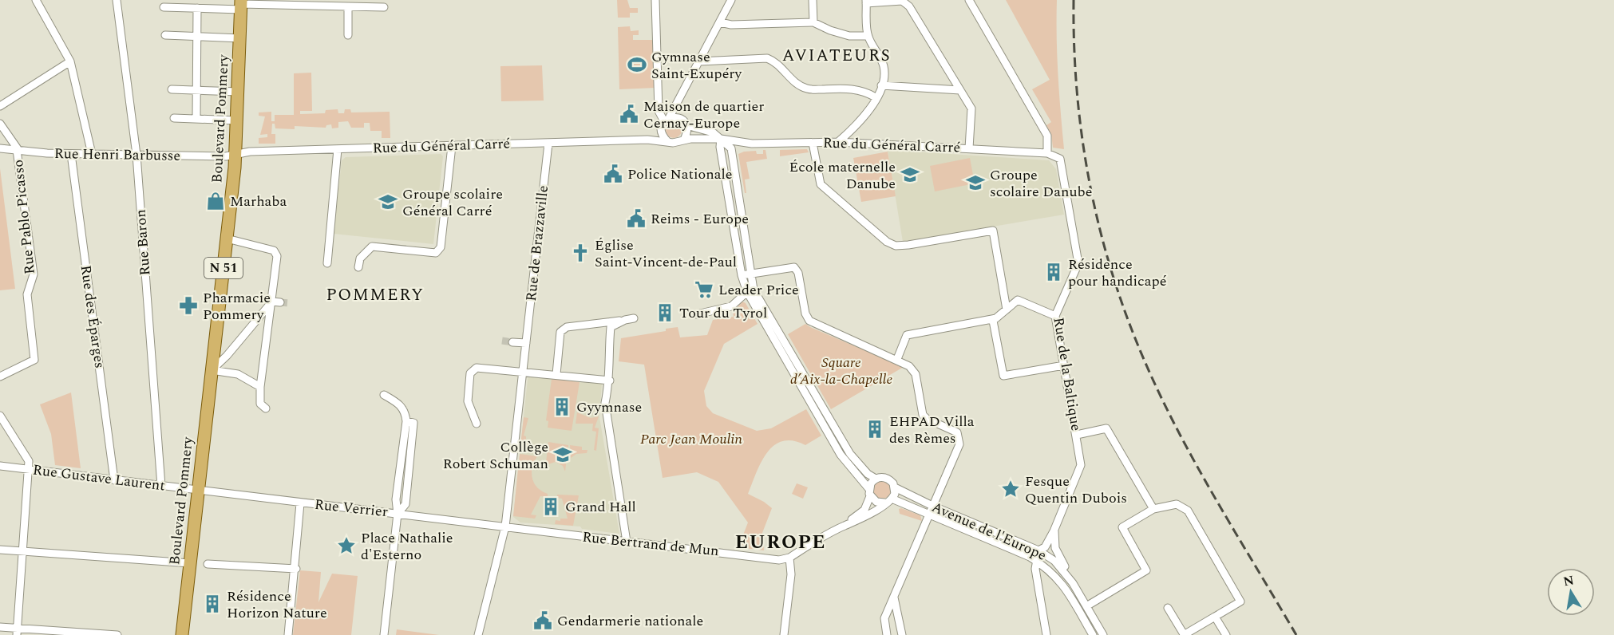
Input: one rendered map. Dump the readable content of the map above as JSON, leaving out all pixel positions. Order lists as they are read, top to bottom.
{
  "streets": {
    "main road": ["Boulevard Pommery", "N 51"],
    "street": [
      "Rue du Général Carré",
      "Rue Henri Barbusse",
      "Rue Pablo Picasso",
      "Rue Baron",
      "Rue de Brazzaville",
      "Rue des Éparges",
      "Rue de la Baltique",
      "Rue Gustave Laurent",
      "Rue Verrier",
      "Avenue de l'Europe",
      "Rue Bertrand de Mun"
    ]
  },
  "crossings": [
    ["Boulevard Pommery", "Rue du Général Carré"],
    ["Boulevard Pommery", "Rue Henri Barbusse"],
    ["Boulevard Pommery", "Rue Gustave Laurent"],
    ["Boulevard Pommery", "Rue Verrier"],
    ["Rue du Général Carré", "Rue Henri Barbusse"],
    ["Rue du Général Carré", "Rue de Brazzaville"],
    ["Rue du Général Carré", "Rue de la Baltique"],
    ["Rue Henri Barbusse", "Rue Pablo Picasso"],
    ["Rue Henri Barbusse", "Rue Baron"],
    ["Rue Henri Barbusse", "Rue des Éparges"],
    ["Rue Baron", "Rue Gustave Laurent"],
    ["Rue de Brazzaville", "Rue Verrier"],
    ["Rue de Brazzaville", "Rue Bertrand de Mun"],
    ["Rue des Éparges", "Rue Gustave Laurent"],
    ["Rue de la Baltique", "Avenue de l'Europe"],
    ["Rue Gustave Laurent", "Rue Verrier"],
    ["Rue Verrier", "Rue Bertrand de Mun"],
    ["Avenue de l'Europe", "Rue Bertrand de Mun"]
  ],
  "districts": ["AVIATEURS", "POMMERY", "EUROPE"],
  "parks": ["Square d’Aix-la-Chapelle", "Parc Jean Moulin"],
  "places": {
    "sports": ["Gymnase Saint-Exupéry"],
    "public building": [
      "Maison de quartier Cernay-Europe",
      "Police Nationale",
      "Reims - Europe",
      "Gendarmerie nationale"
    ],
    "school or university": [
      "École maternelle Danube",
      "Groupe scolaire Danube",
      "Groupe scolaire Général Carré",
      "Collège Robert Schuman"
    ],
    "shop": ["Marhaba"],
    "church": ["Église Saint-Vincent-de-Paul"],
    "building": [
      "Résidence pour handicapé",
      "Tour du Tyrol",
      "Gyymnase",
      "EHPAD Villa des Rèmes",
      "Grand Hall",
      "Résidence Horizon Nature"
    ],
    "supermarket": ["Leader Price"],
    "pharmacy": ["Pharmacie Pommery"],
    "place": ["Fesque Quentin Dubois", "Place Nathalie d'Esterno"]
  },
  "north": "top"
}
